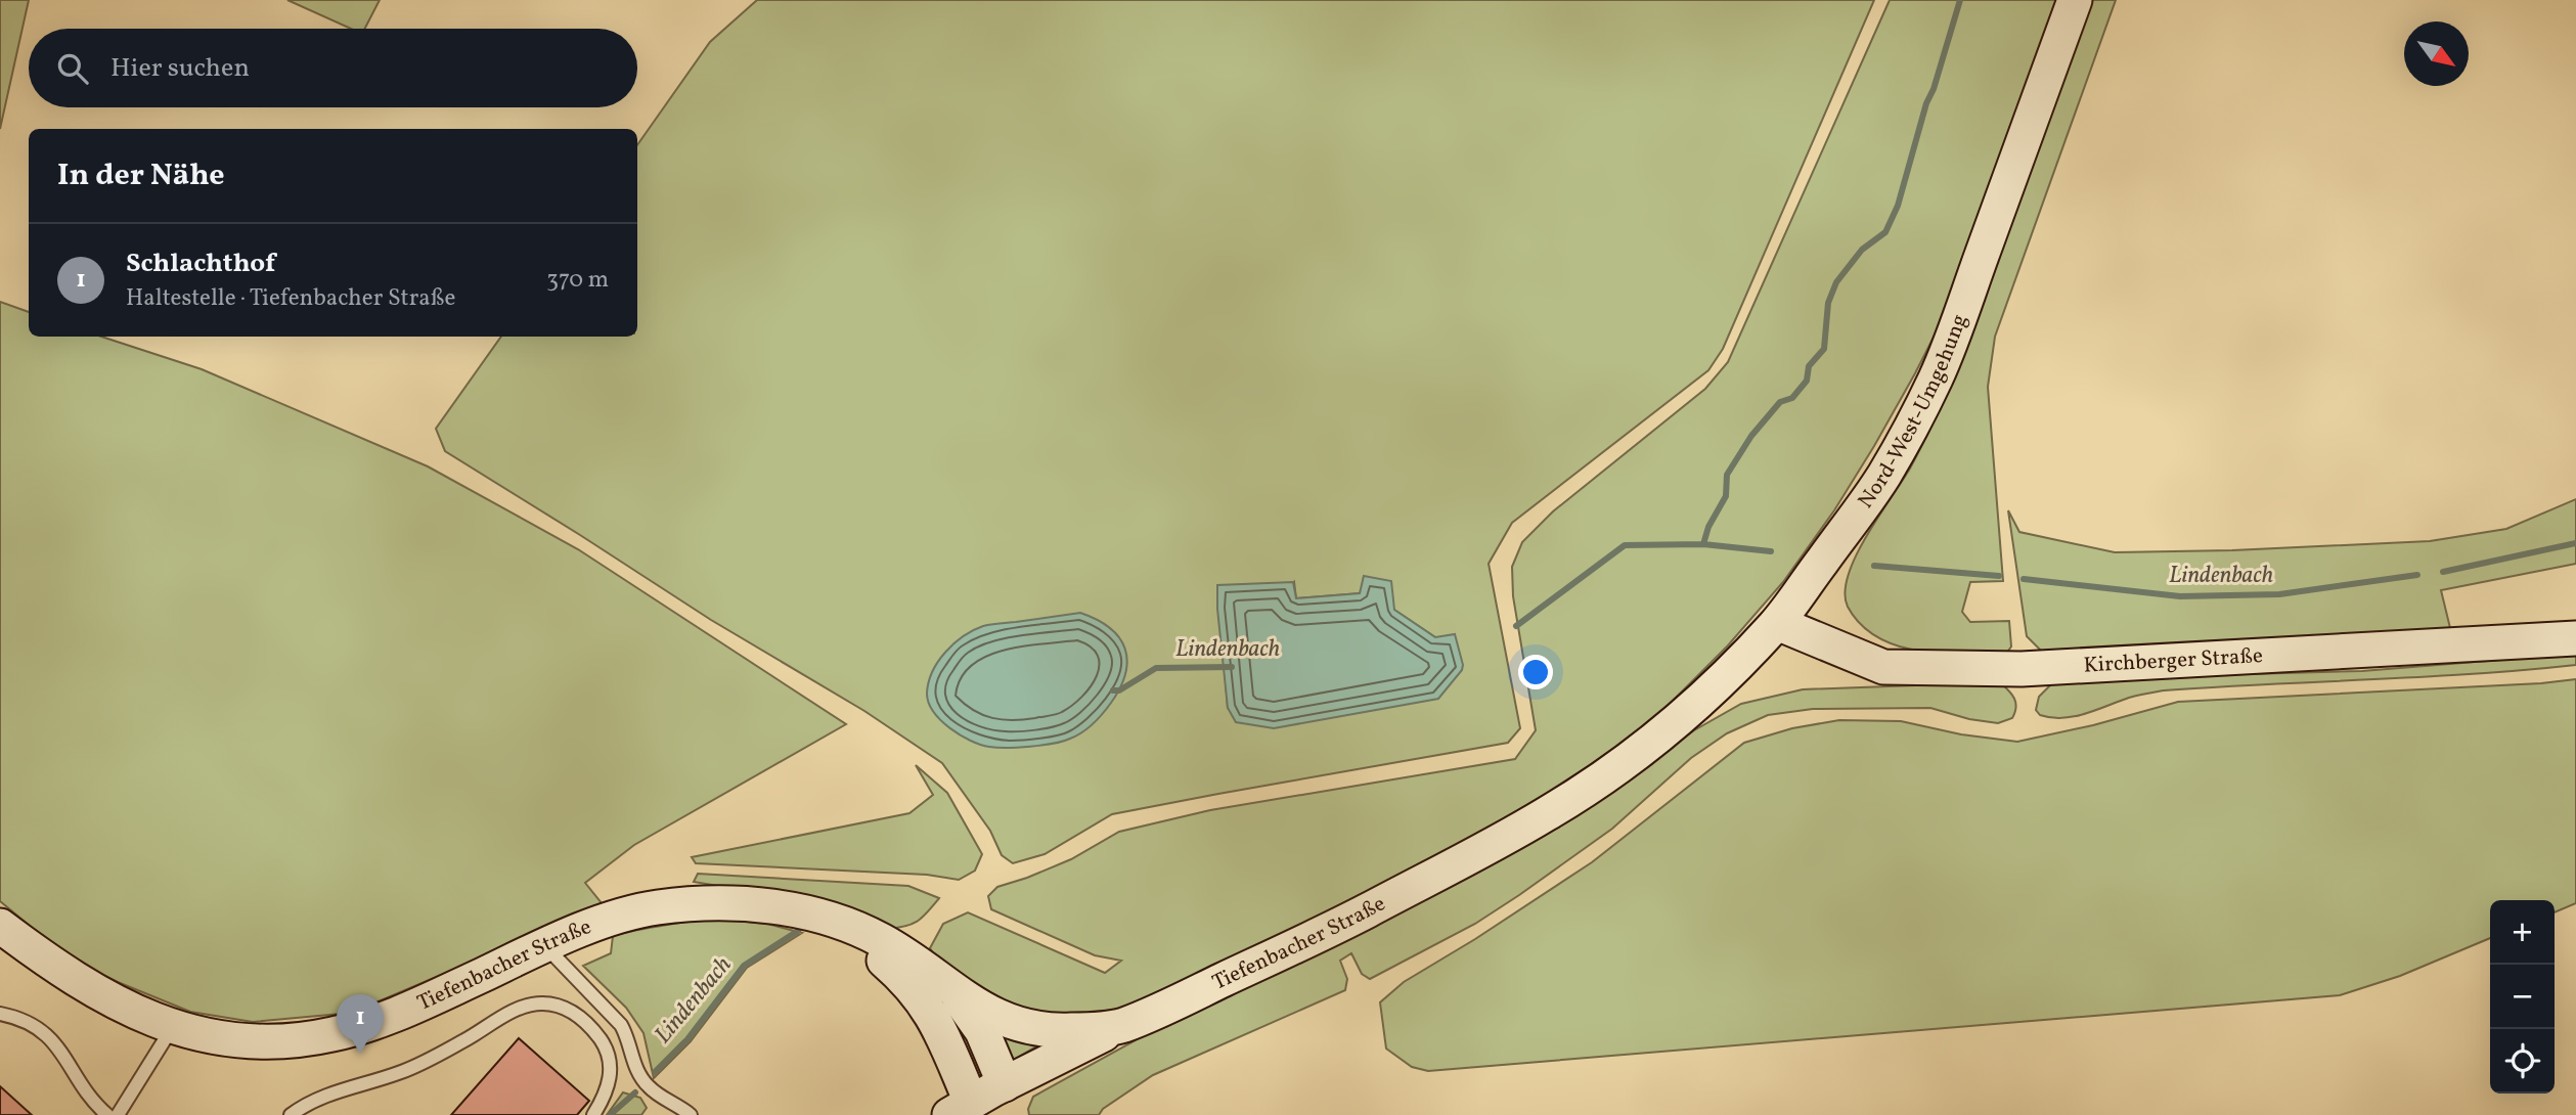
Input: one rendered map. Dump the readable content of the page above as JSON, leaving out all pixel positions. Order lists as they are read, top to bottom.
{
  "streets": {
    "main road": ["Nord-West-Umgehung", "Kirchberger Straße", "Tiefenbacher Straße"]
  },
  "crossings": [
    ["Nord-West-Umgehung", "Kirchberger Straße"],
    ["Nord-West-Umgehung", "Tiefenbacher Straße"]
  ],
  "water": ["Lindenbach"],
  "north": "bottom right",
  "page": {
    "search": "Hier suchen",
    "heading": "In der Nähe",
    "list": [
      {
        "mark": "1",
        "name": "Schlachthof",
        "note": "Haltestelle · Tiefenbacher Straße",
        "value": "370 m"
      }
    ],
    "map_buttons": ["+", "−"],
    "pins": "1"
  }
}
